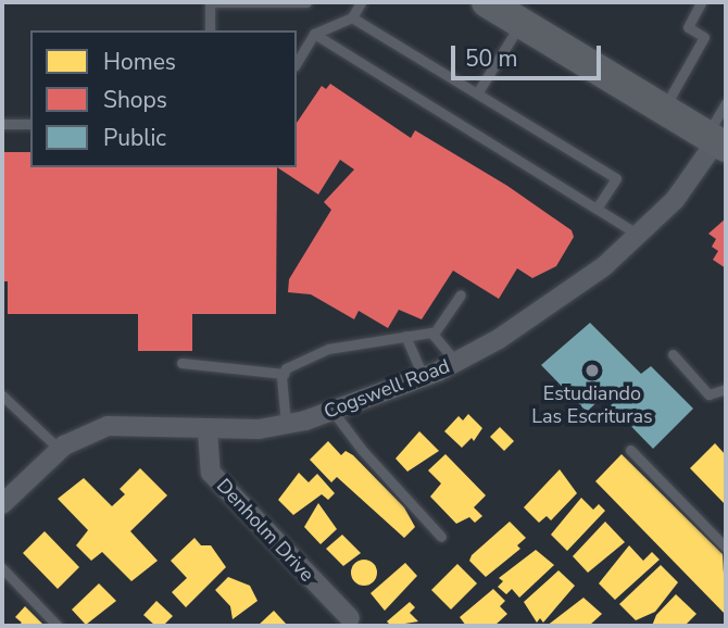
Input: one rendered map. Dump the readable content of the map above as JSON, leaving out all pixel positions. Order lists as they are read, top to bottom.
{
  "streets": {
    "street": ["Cogswell Road", "Denholm Drive"]
  },
  "crossings": [
    ["Cogswell Road", "Denholm Drive"]
  ],
  "places": ["Estudiando Las Escrituras"],
  "legend": ["Homes", "Shops", "Public"],
  "scale_bar": "50 m"
}
